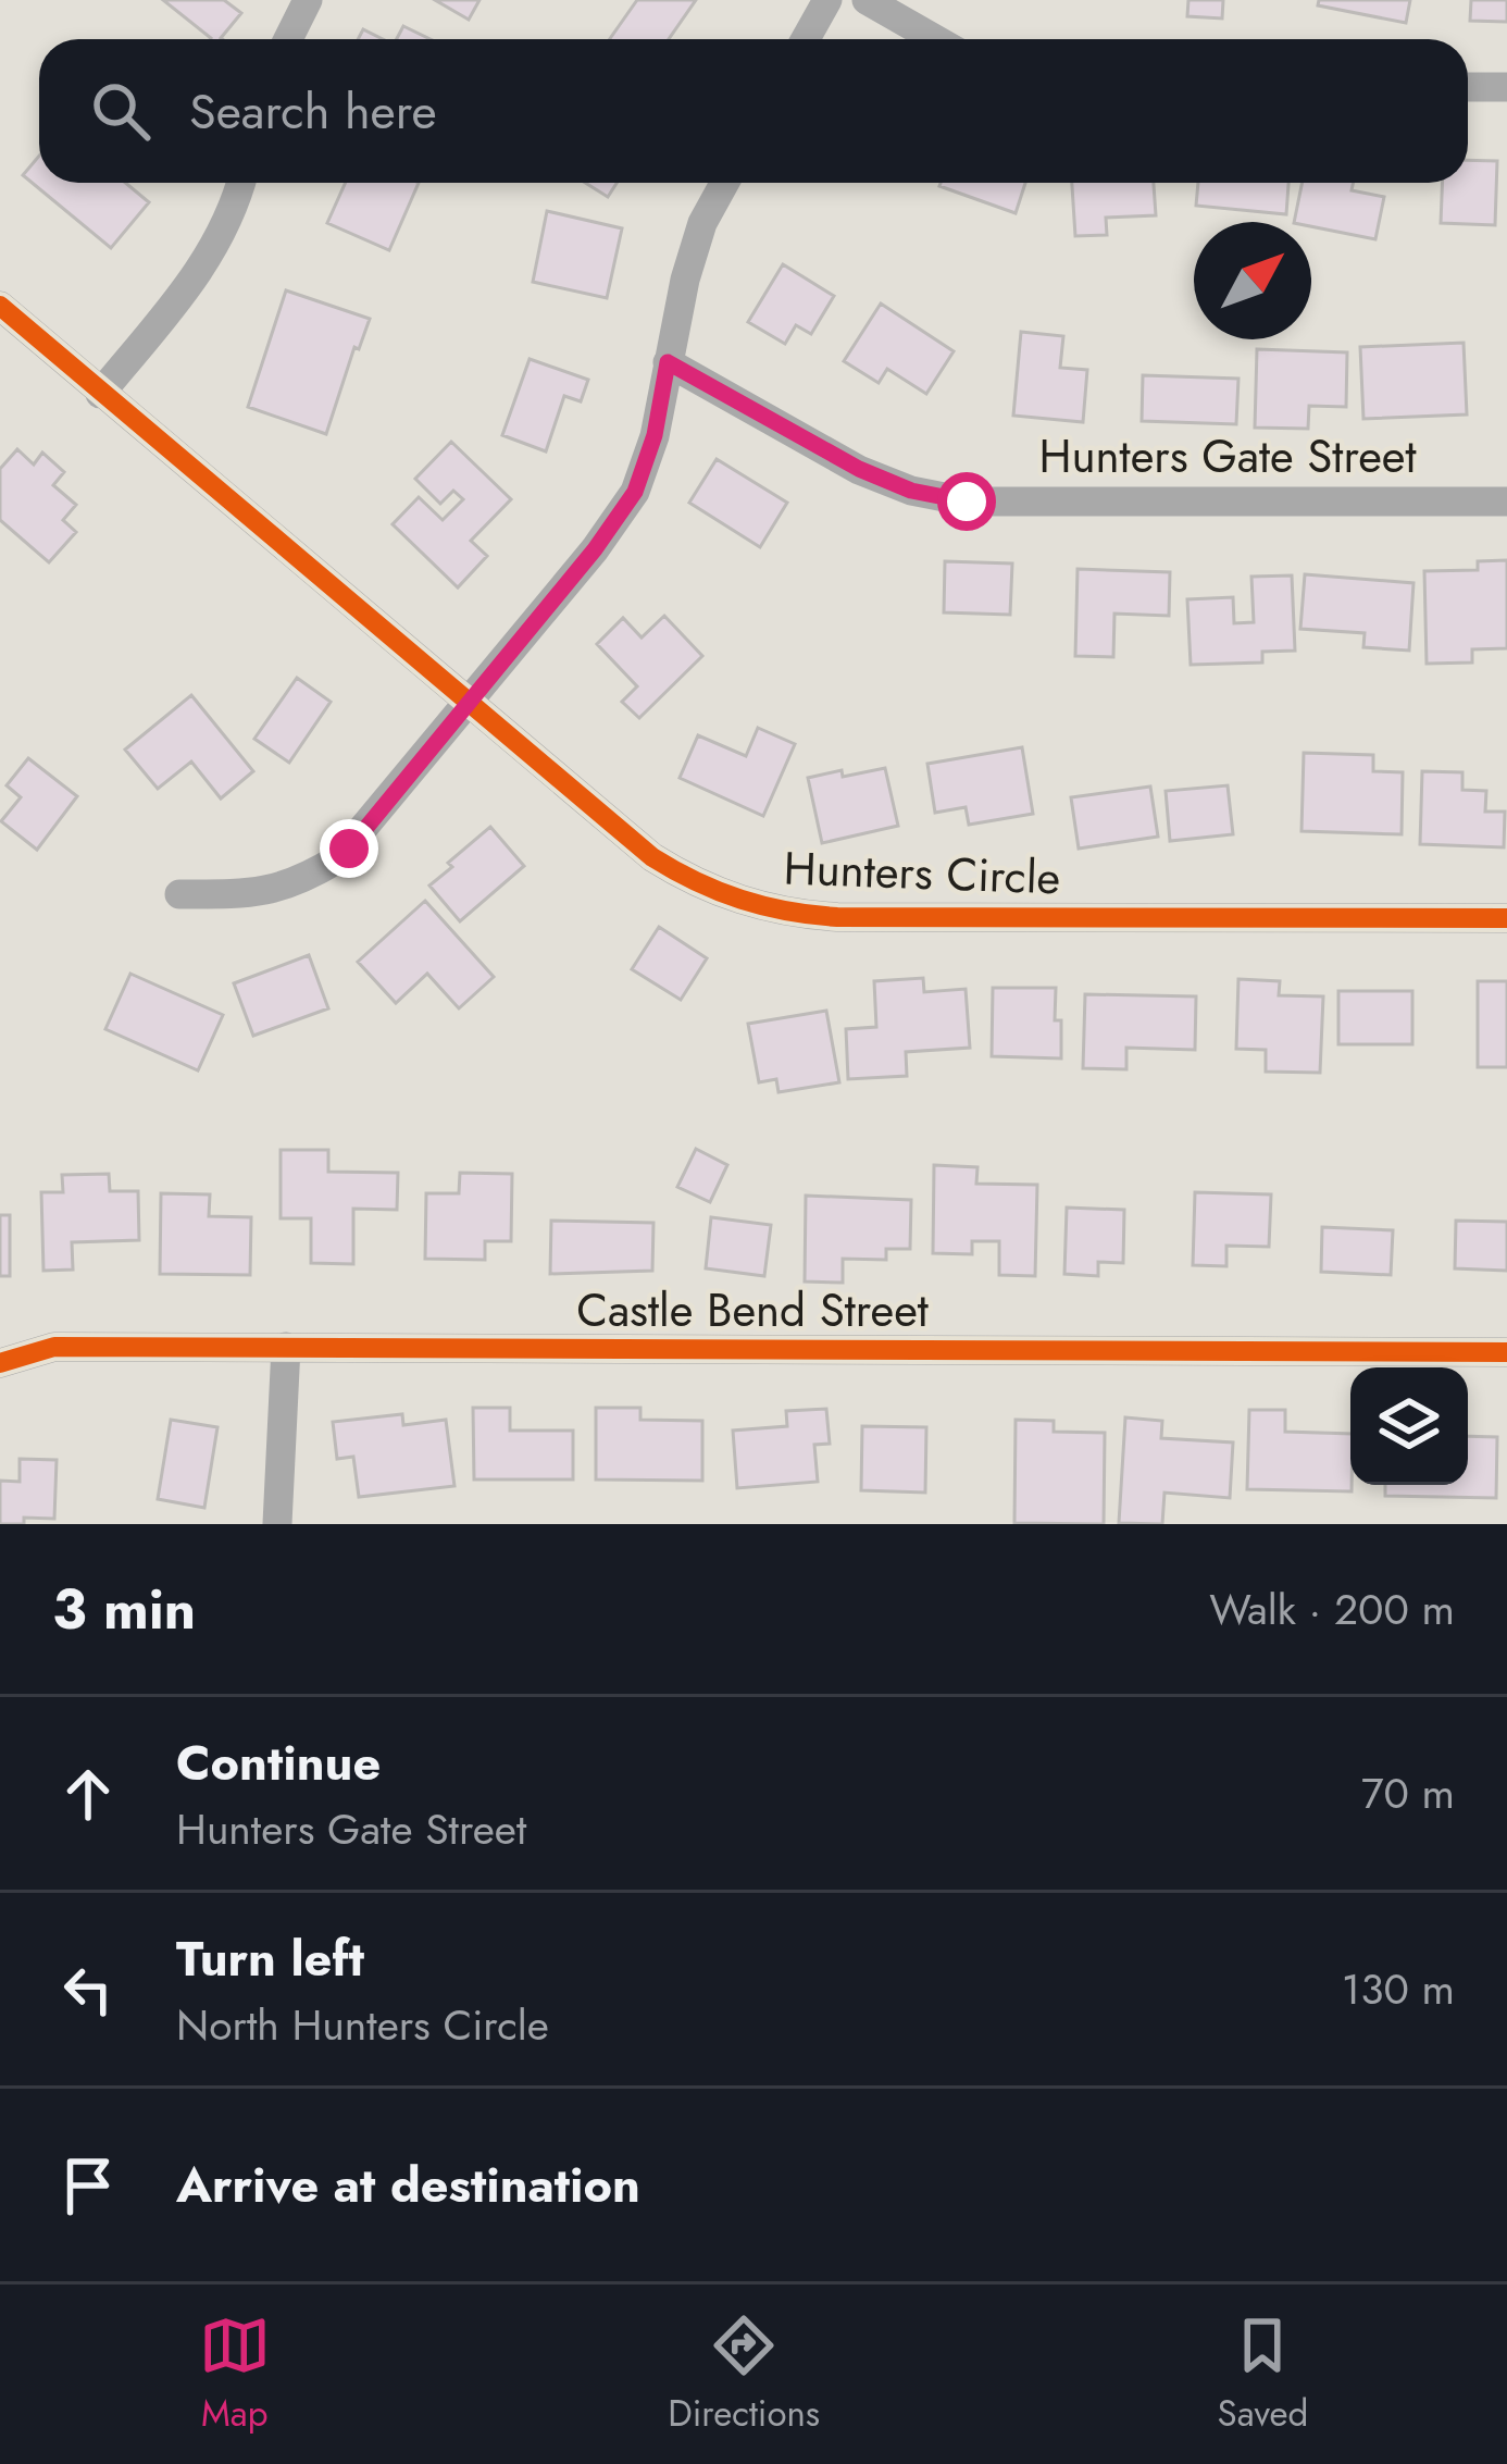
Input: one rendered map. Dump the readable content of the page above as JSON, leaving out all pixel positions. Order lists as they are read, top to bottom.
{
  "streets": {
    "street": ["Hunters Gate Street", "Hunters Circle", "Castle Bend Street"]
  },
  "north": "top right",
  "page": {
    "search": "Search here",
    "heading": ["3 min", "Walk · 200 m"],
    "list": [
      ["Continue", "Hunters Gate Street", "70 m"],
      ["Turn left", "North Hunters Circle", "130 m"],
      "Arrive at destination"
    ],
    "nav": ["Map", "Directions", "Saved"]
  }
}
